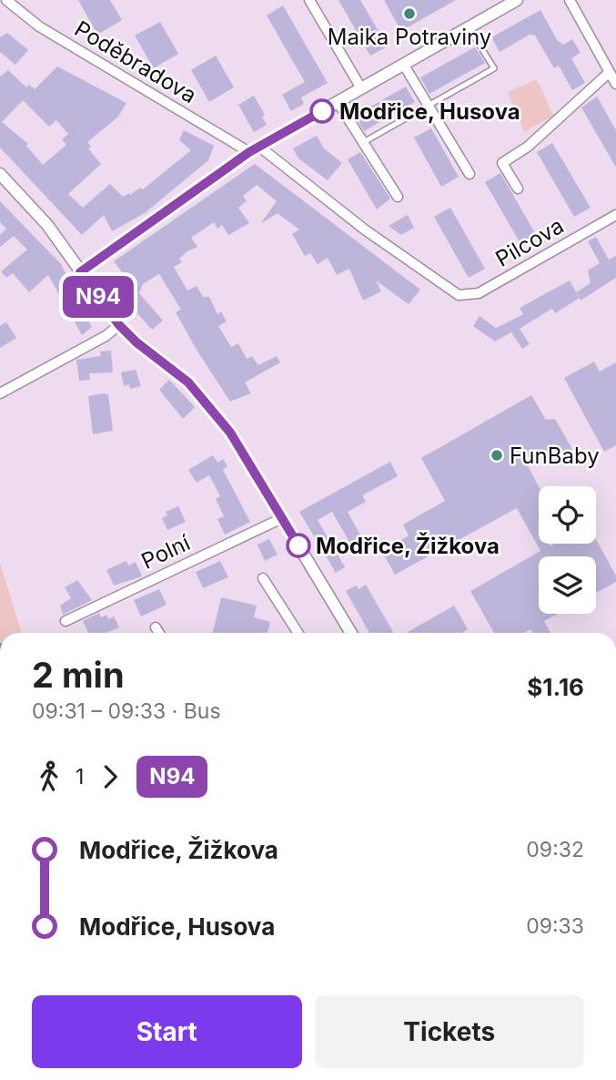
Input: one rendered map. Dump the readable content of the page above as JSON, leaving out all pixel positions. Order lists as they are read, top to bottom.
{
  "streets": {
    "street": ["Poděbradova", "Pilcova", "Polní"]
  },
  "crossings": [
    ["Poděbradova", "Pilcova"]
  ],
  "places": [
    "Maika Potraviny",
    "Modřice, Husova",
    "FunBaby",
    "Modřice, Žižkova"
  ],
  "lines": ["bus line N94"],
  "page": {
    "on_map": "N94",
    "heading": ["2 min", "09:31 – 09:33 · Bus", "$1.16"],
    "legs": ["1", "N94"],
    "list": [
      {
        "name": "Modřice, Žižkova",
        "value": "09:32"
      },
      {
        "name": "Modřice, Husova",
        "value": "09:33"
      }
    ],
    "buttons": ["Start", "Tickets"]
  }
}
